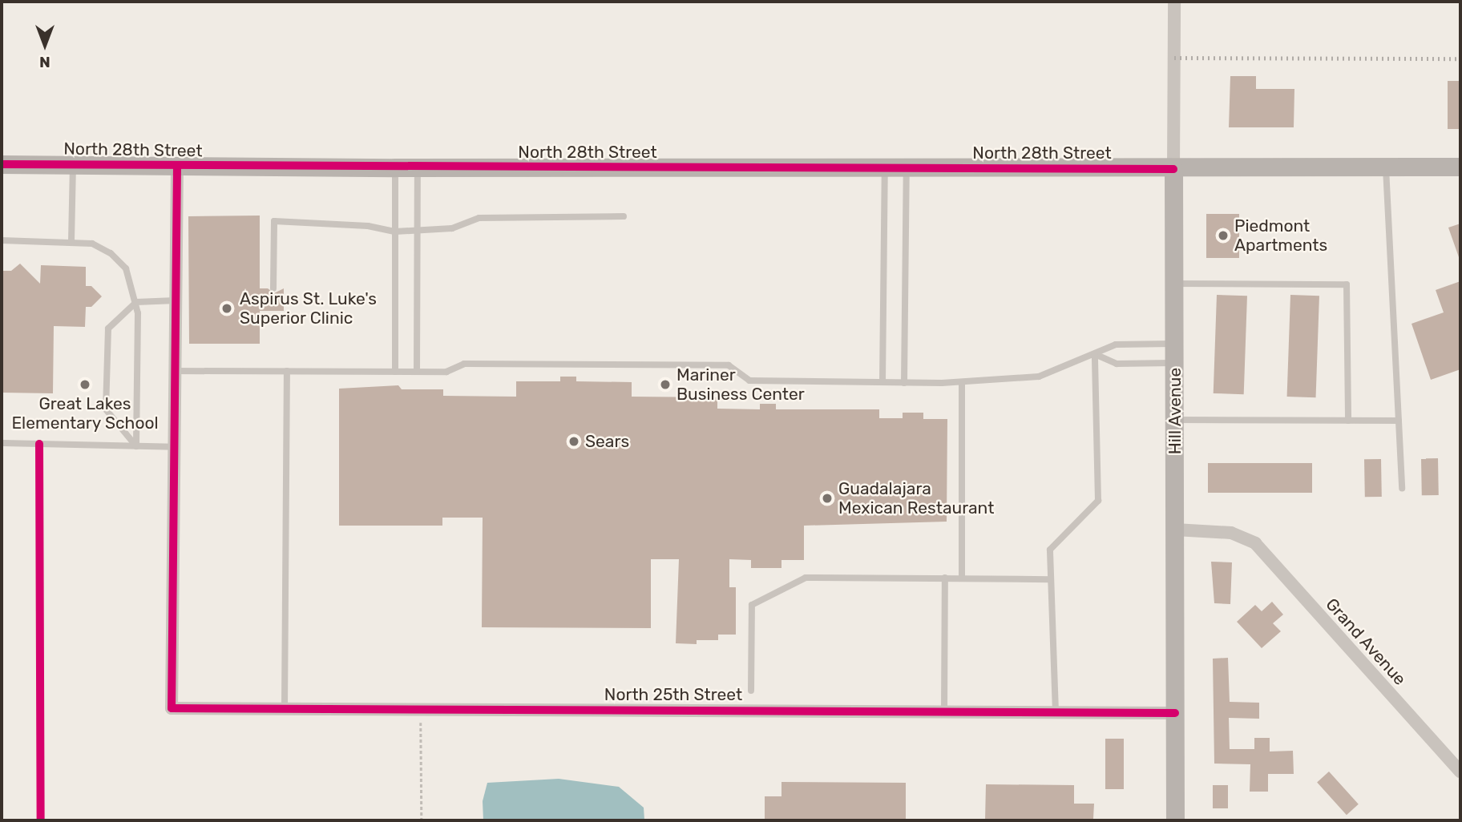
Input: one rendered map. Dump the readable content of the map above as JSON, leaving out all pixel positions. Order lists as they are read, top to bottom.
{
  "streets": {
    "main road": ["North 28th Street", "Hill Avenue"],
    "street": ["Grand Avenue", "North 25th Street"]
  },
  "crossings": [
    ["North 28th Street", "Hill Avenue"],
    ["Hill Avenue", "Grand Avenue"],
    ["Hill Avenue", "North 25th Street"]
  ],
  "places": [
    "Piedmont Apartments",
    "Aspirus St. Luke's Superior Clinic",
    "Great Lakes Elementary School",
    "Mariner Business Center",
    "Sears",
    "Guadalajara Mexican Restaurant"
  ],
  "north": "bottom"
}
